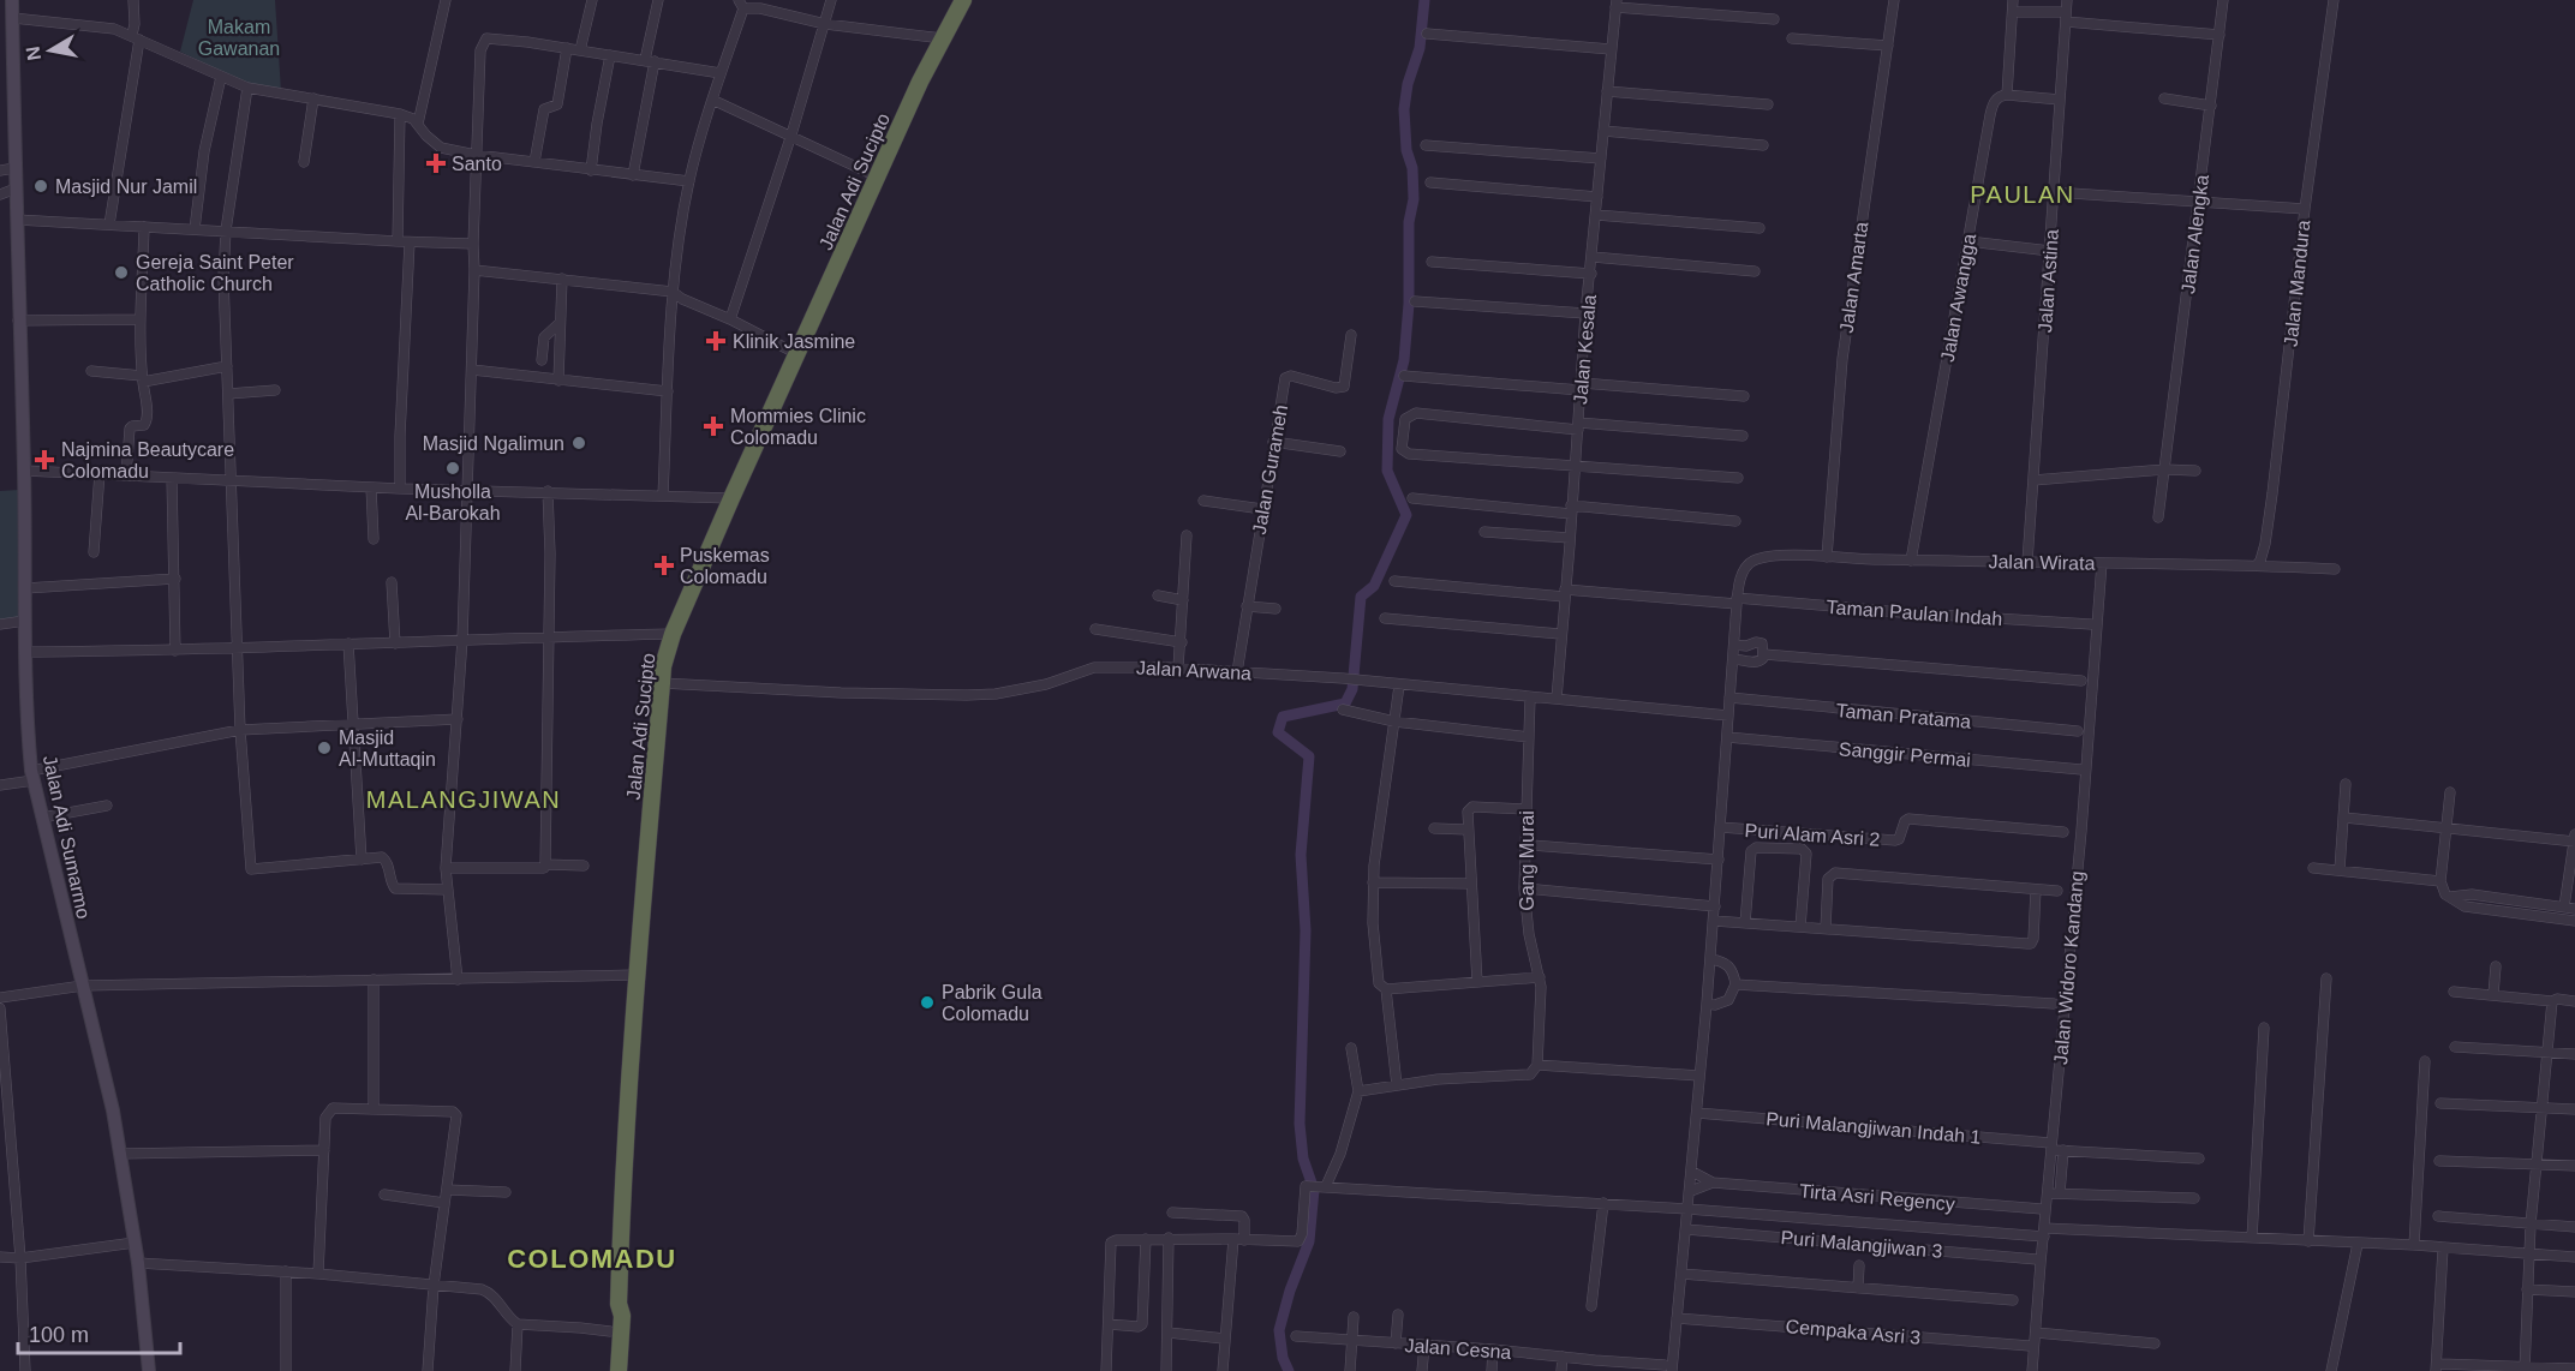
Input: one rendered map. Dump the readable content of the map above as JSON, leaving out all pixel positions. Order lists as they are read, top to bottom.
{
  "streets": {
    "highway": ["Jalan Adi Sucipto"],
    "main road": ["Jalan Adi Sumarmo"],
    "street": [
      "Jalan Alengka",
      "Jalan Amarta",
      "Jalan Astina",
      "Jalan Mandura",
      "Jalan Awangga",
      "Jalan Kesala",
      "Jalan Gurameh",
      "Jalan Wirata",
      "Taman Paulan Indah",
      "Jalan Arwana",
      "Taman Pratama",
      "Sanggir Permai",
      "Puri Alam Asri 2",
      "Gang Murai",
      "Jalan Widoro Kandang",
      "Puri Malangjiwan Indah 1",
      "Tirta Asri Regency",
      "Puri Malangjiwan 3",
      "Cempaka Asri 3",
      "Jalan Cesna"
    ]
  },
  "crossings": [
    ["Jalan Adi Sucipto", "Jalan Arwana"],
    ["Jalan Amarta", "Jalan Wirata"],
    ["Jalan Astina", "Jalan Wirata"],
    ["Jalan Mandura", "Jalan Wirata"],
    ["Jalan Awangga", "Jalan Wirata"],
    ["Jalan Kesala", "Taman Paulan Indah"],
    ["Jalan Kesala", "Jalan Arwana"],
    ["Jalan Gurameh", "Jalan Arwana"],
    ["Jalan Wirata", "Taman Paulan Indah"],
    ["Jalan Wirata", "Jalan Arwana"],
    ["Jalan Wirata", "Taman Pratama"],
    ["Jalan Wirata", "Sanggir Permai"],
    ["Jalan Wirata", "Puri Alam Asri 2"],
    ["Jalan Wirata", "Jalan Widoro Kandang"],
    ["Jalan Wirata", "Puri Malangjiwan Indah 1"],
    ["Jalan Wirata", "Tirta Asri Regency"],
    ["Jalan Wirata", "Puri Malangjiwan 3"],
    ["Jalan Wirata", "Cempaka Asri 3"],
    ["Jalan Wirata", "Jalan Cesna"],
    ["Jalan Arwana", "Gang Murai"],
    ["Jalan Widoro Kandang", "Puri Malangjiwan Indah 1"]
  ],
  "districts": ["PAULAN", "MALANGJIWAN", "COLOMADU"],
  "parks": ["Makam Gawanan"],
  "places": {
    "health": [
      "Santo",
      "Klinik Jasmine",
      "Mommies Clinic Colomadu",
      "Najmina Beautycare Colomadu",
      "Puskemas Colomadu"
    ],
    "other": [
      "Masjid Nur Jamil",
      "Gereja Saint Peter Catholic Church",
      "Masjid Ngalimun",
      "Musholla Al-Barokah",
      "Masjid Al-Muttaqin",
      "Pabrik Gula Colomadu"
    ]
  },
  "scale_bar": "100 m",
  "north": "left"
}
